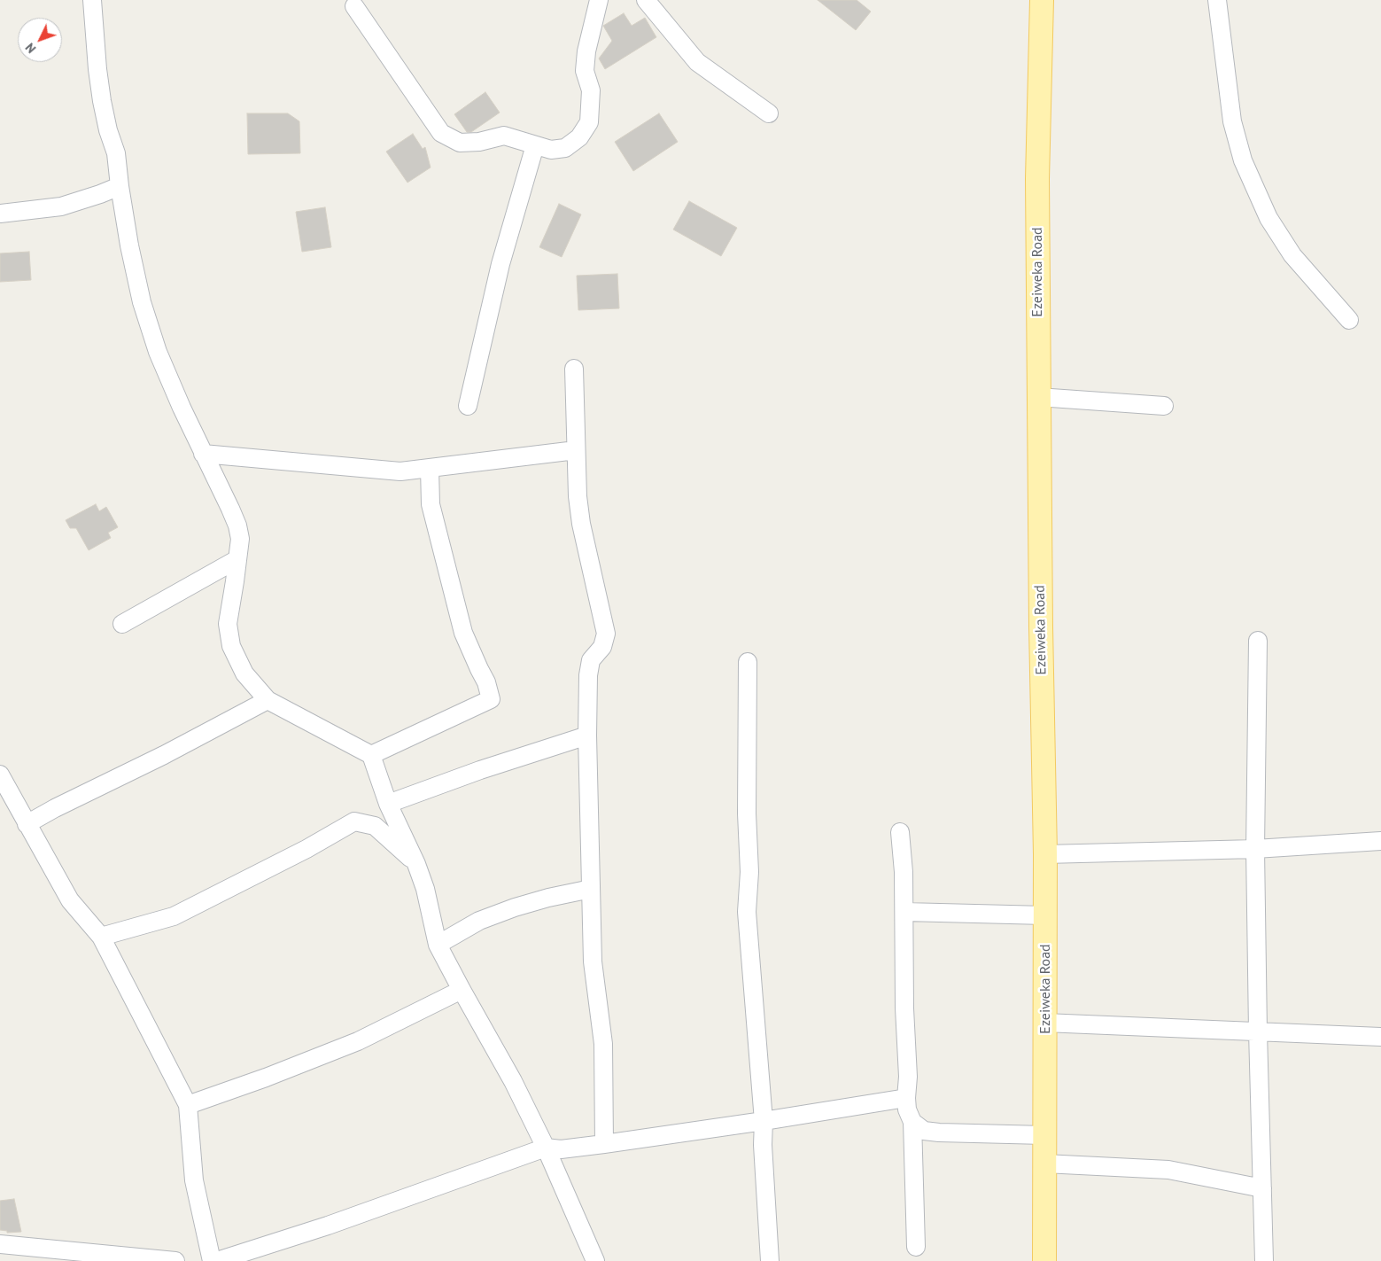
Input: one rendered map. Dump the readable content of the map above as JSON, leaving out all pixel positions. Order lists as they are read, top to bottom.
{
  "streets": {
    "main road": ["Ezeiweka Road"]
  },
  "north": "bottom left"
}
